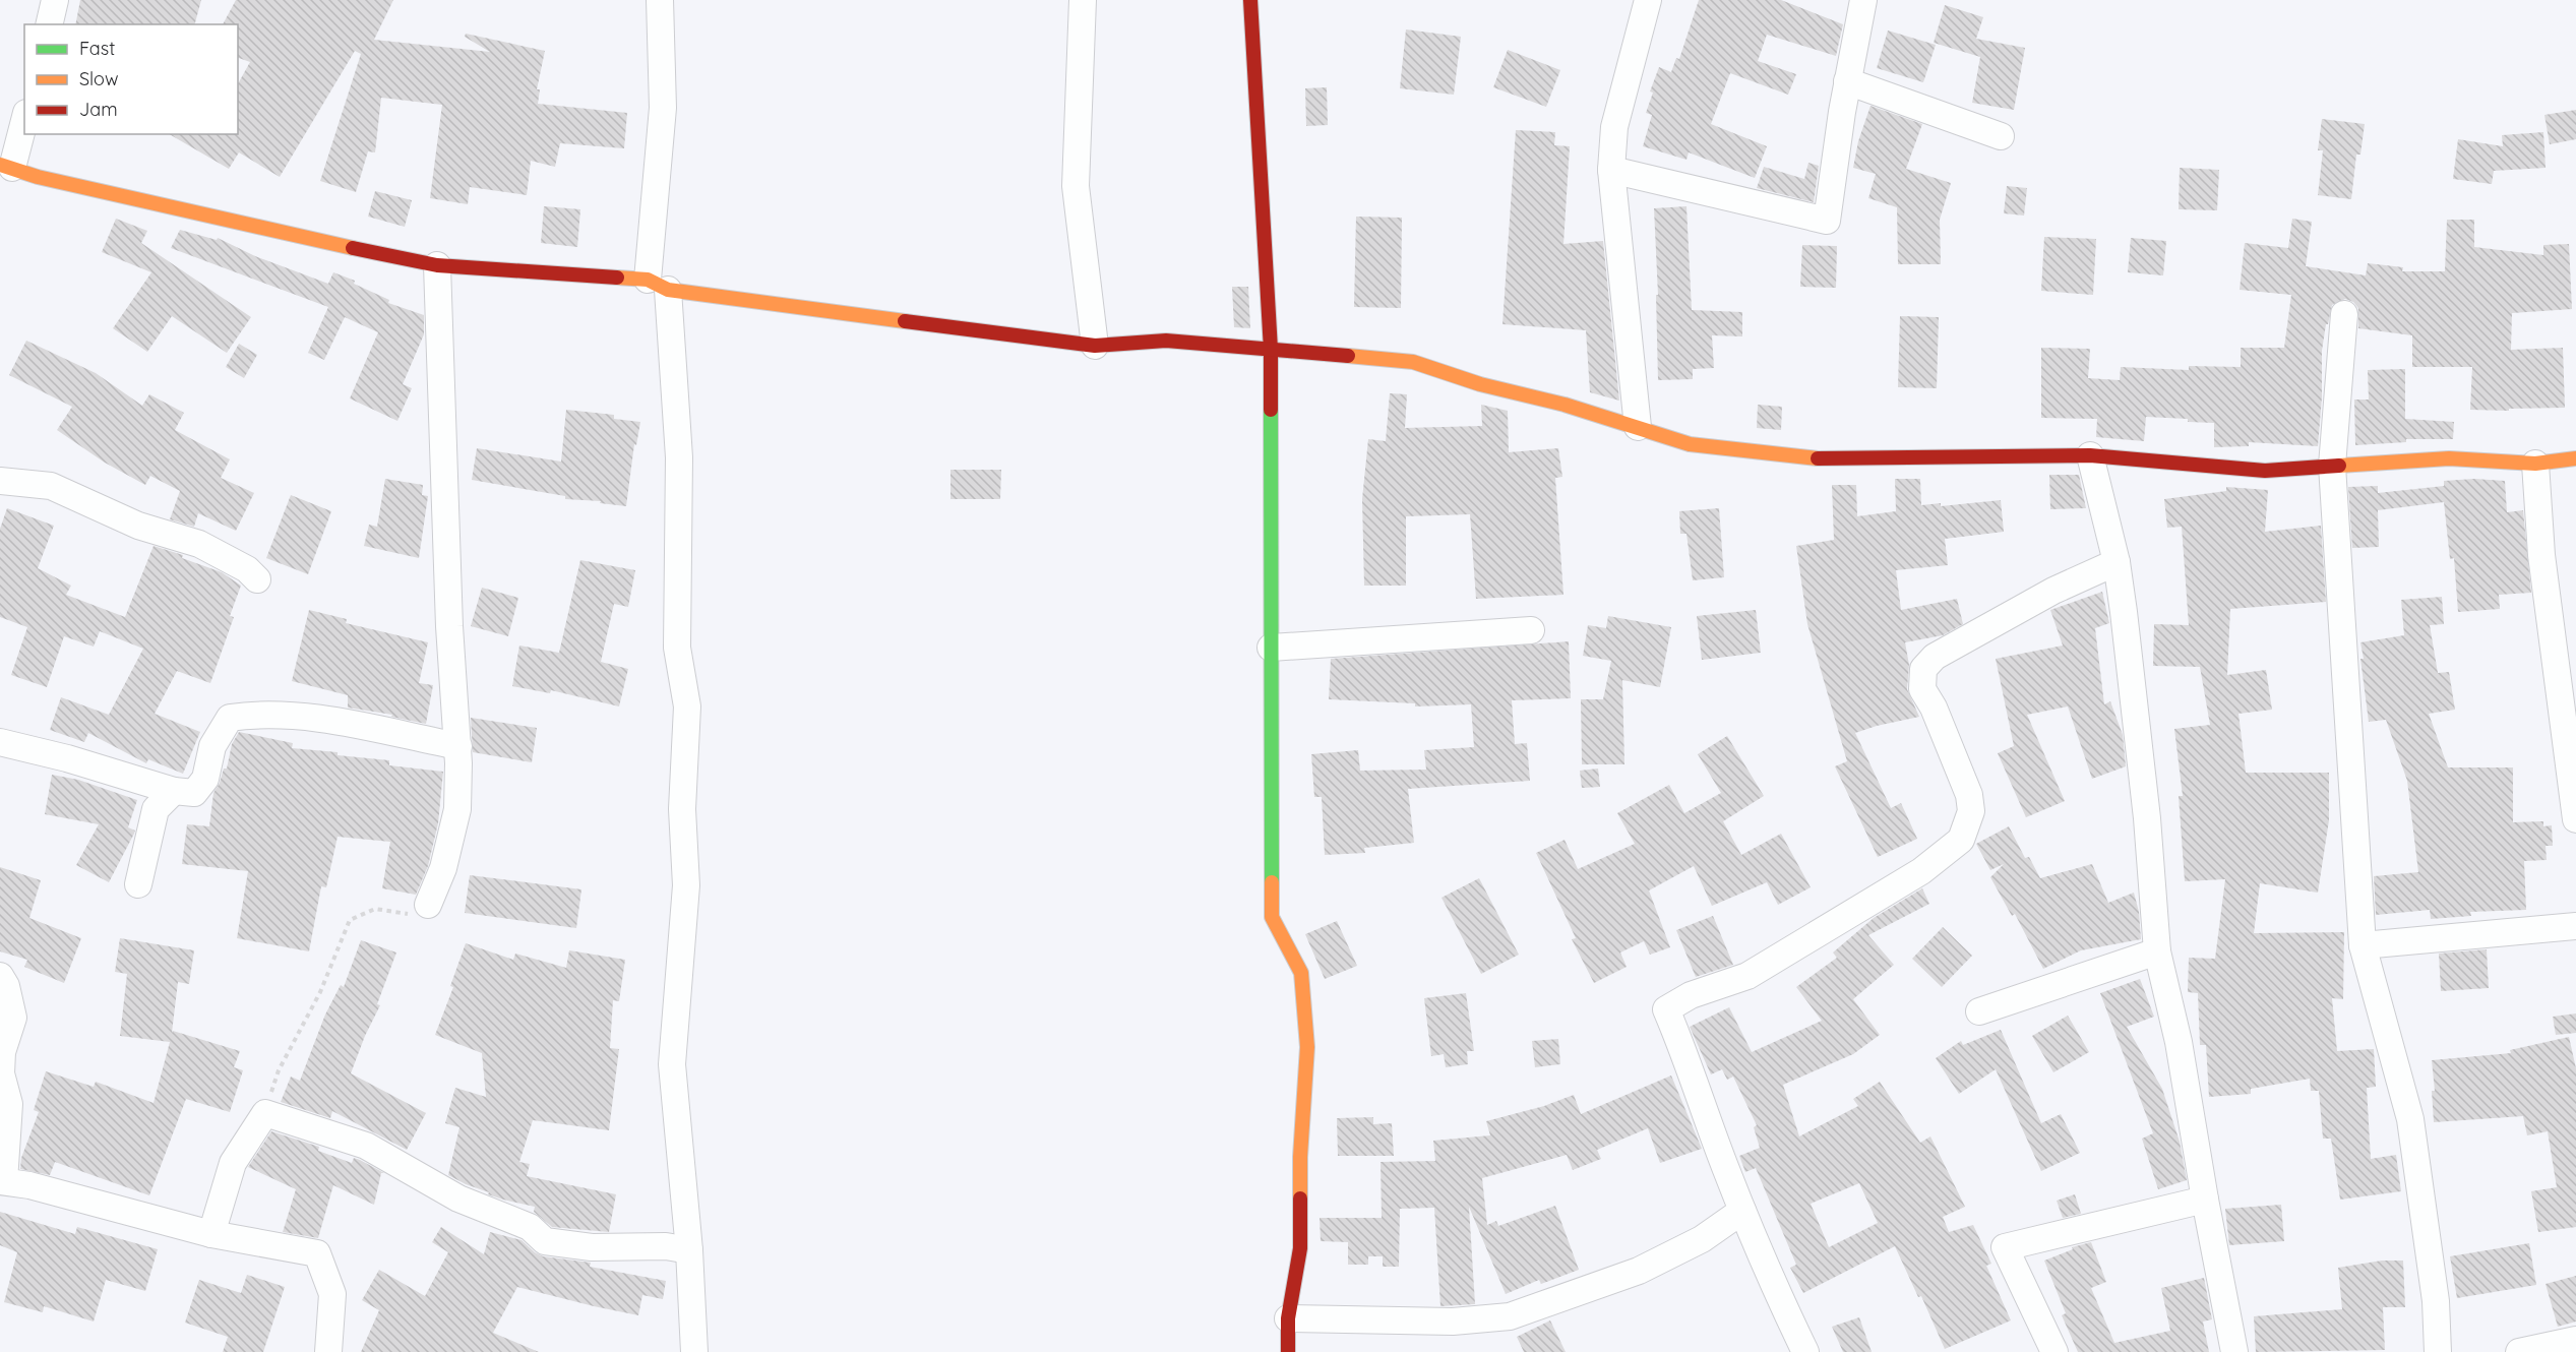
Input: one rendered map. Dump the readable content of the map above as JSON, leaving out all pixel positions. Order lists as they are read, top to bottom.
{
  "legend": ["Fast", "Slow", "Jam"]
}
